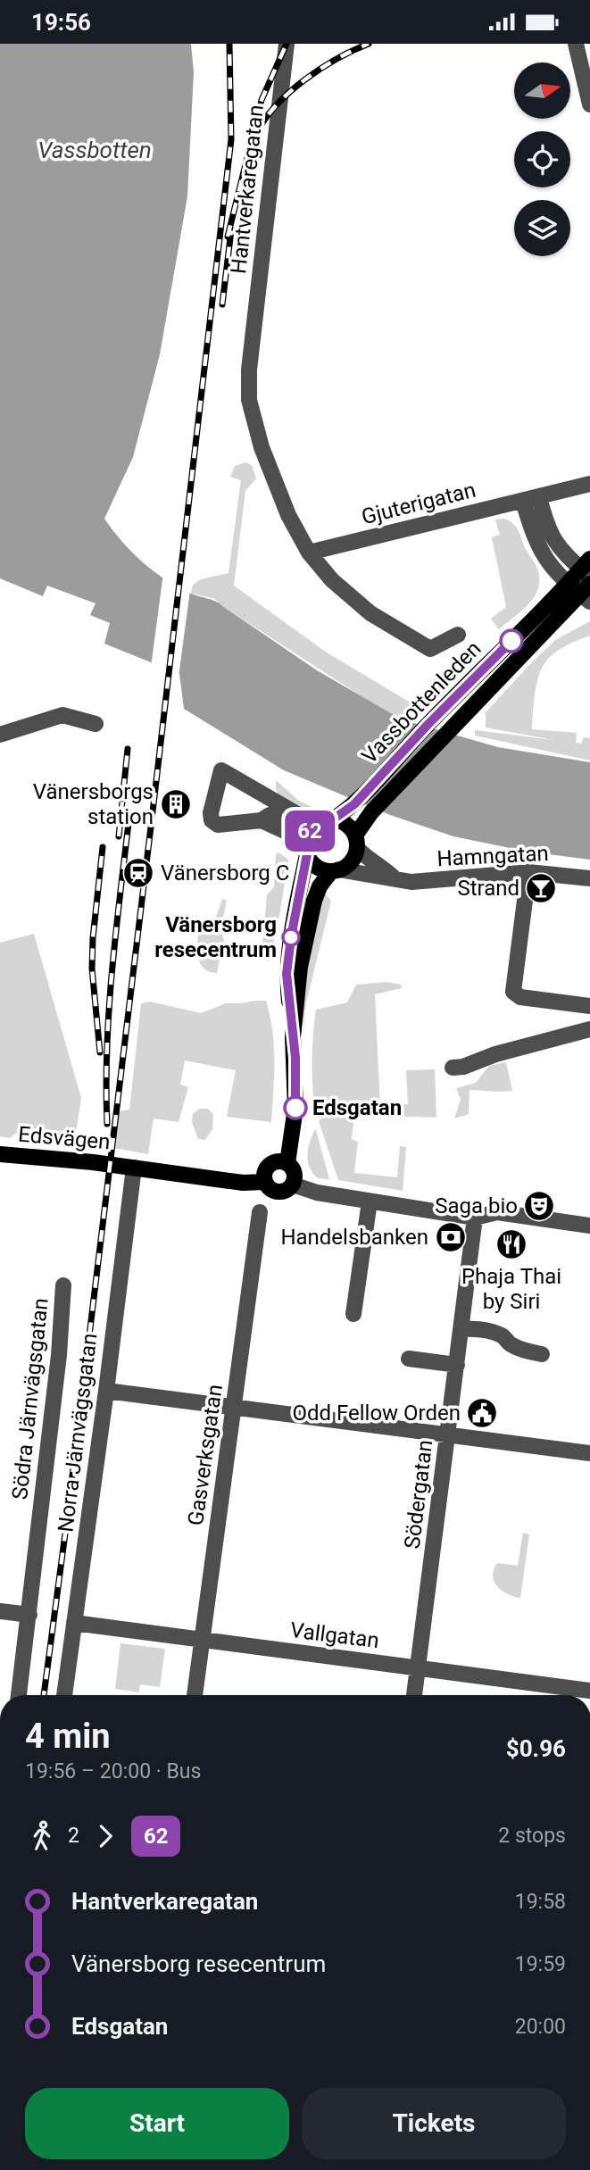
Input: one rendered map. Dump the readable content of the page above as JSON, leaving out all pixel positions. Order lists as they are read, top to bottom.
{
  "streets": {
    "main road": ["Vassbottenleden", "Edsvägen"],
    "street": [
      "Hantverkaregatan",
      "Gjuterigatan",
      "Hamngatan",
      "Södra Järnvägsgatan",
      "Norra Järnvägsgatan",
      "Gasverksgatan",
      "Södergatan",
      "Vallgatan"
    ]
  },
  "crossings": [
    ["Hantverkaregatan", "Gjuterigatan"],
    ["Vassbottenleden", "Hamngatan"],
    ["Edsvägen", "Norra Järnvägsgatan"],
    ["Norra Järnvägsgatan", "Vallgatan"],
    ["Gasverksgatan", "Vallgatan"],
    ["Södergatan", "Vallgatan"]
  ],
  "water": ["Vassbotten"],
  "places": {
    "building": ["Vänersborgs station"],
    "station": ["Vänersborg C"],
    "bar": ["Strand"],
    "other": ["Vänersborg resecentrum", "Edsgatan"],
    "theatre": ["Saga bio"],
    "bank": ["Handelsbanken"],
    "restaurant": ["Phaja Thai by Siri"],
    "public building": ["Odd Fellow Orden"]
  },
  "lines": ["bus line 62"],
  "north": "right",
  "page": {
    "status": "19:56",
    "on_map": "62",
    "heading": ["4 min", "19:56 – 20:00 · Bus", "$0.96"],
    "legs": ["2", "62", "2 stops"],
    "list": [
      {
        "name": "Hantverkaregatan",
        "value": "19:58"
      },
      {
        "name": "Vänersborg resecentrum",
        "value": "19:59"
      },
      {
        "name": "Edsgatan",
        "value": "20:00"
      }
    ],
    "buttons": ["Start", "Tickets"]
  }
}
